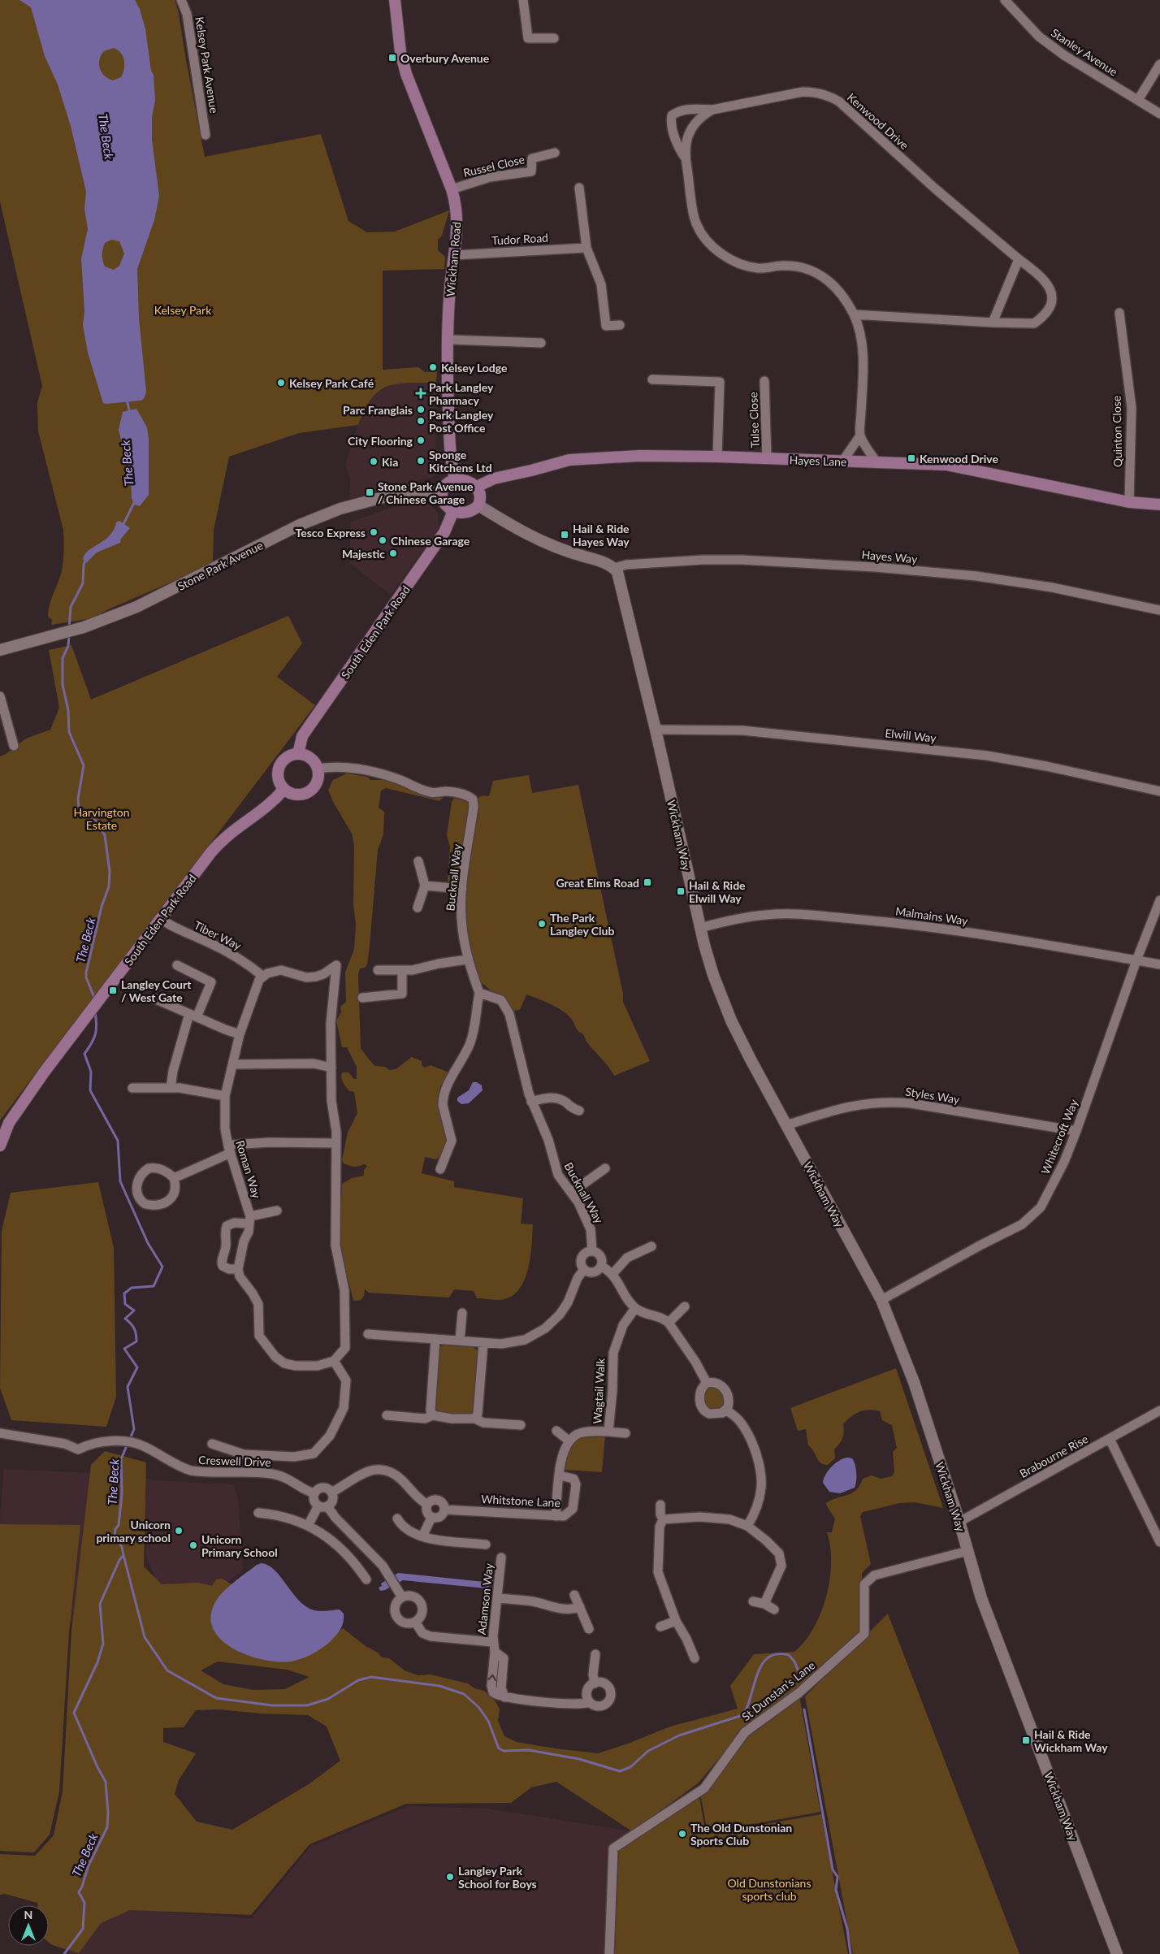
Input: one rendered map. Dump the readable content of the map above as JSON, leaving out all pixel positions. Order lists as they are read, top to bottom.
{
  "streets": {
    "main road": ["Wickham Road", "Hayes Lane", "South Eden Park Road"],
    "street": [
      "Stanley Avenue",
      "Kelsey Park Avenue",
      "Kenwood Drive",
      "Russel Close",
      "Tudor Road",
      "Tulse Close",
      "Quinton Close",
      "Hayes Way",
      "Stone Park Avenue",
      "Elwill Way",
      "Wickham Way",
      "Bucknall Way",
      "Malmains Way",
      "Tiber Way",
      "Styles Way",
      "Whitecroft Way",
      "Roman Way",
      "Wagtail Walk",
      "Brabourne Rise",
      "Creswell Drive",
      "Whitstone Lane",
      "Adamson Way",
      "St Dunstan's Lane"
    ]
  },
  "crossings": [
    ["Russel Close", "Wickham Road"],
    ["Tudor Road", "Wickham Road"],
    ["Wickham Road", "Hayes Lane"],
    ["Wickham Road", "Stone Park Avenue"],
    ["Wickham Road", "South Eden Park Road"],
    ["Tulse Close", "Hayes Lane"],
    ["Quinton Close", "Hayes Lane"],
    ["Hayes Lane", "Stone Park Avenue"],
    ["Hayes Lane", "South Eden Park Road"],
    ["Hayes Way", "Wickham Way"],
    ["Stone Park Avenue", "South Eden Park Road"],
    ["South Eden Park Road", "Bucknall Way"],
    ["South Eden Park Road", "Tiber Way"],
    ["Elwill Way", "Wickham Way"],
    ["Wickham Way", "Malmains Way"],
    ["Wickham Way", "Styles Way"],
    ["Wickham Way", "Whitecroft Way"],
    ["Wickham Way", "Brabourne Rise"],
    ["Wickham Way", "St Dunstan's Lane"],
    ["Bucknall Way", "Wagtail Walk"],
    ["Malmains Way", "Whitecroft Way"],
    ["Tiber Way", "Roman Way"],
    ["Styles Way", "Whitecroft Way"]
  ],
  "water": ["The Beck"],
  "parks": ["Kelsey Park", "Harvington Estate", "Old Dunstonians sports club"],
  "places": {
    "transit": [
      "Overbury Avenue",
      "Kenwood Drive",
      "Stone Park Avenue / Chinese Garage",
      "Hail & Ride Hayes Way",
      "Great Elms Road",
      "Hail & Ride Elwill Way",
      "Langley Court / West Gate",
      "Hail & Ride Wickham Way"
    ],
    "other": [
      "Kelsey Lodge",
      "Kelsey Park Café",
      "Parc Franglais",
      "Park Langley Post Office",
      "City Flooring",
      "Sponge Kitchens Ltd",
      "Kia",
      "Tesco Express",
      "Chinese Garage",
      "Majestic",
      "The Park Langley Club",
      "Unicorn primary school",
      "Unicorn Primary School",
      "The Old Dunstonian Sports Club",
      "Langley Park School for Boys"
    ],
    "health": ["Park Langley Pharmacy"]
  },
  "north": "top"
}
